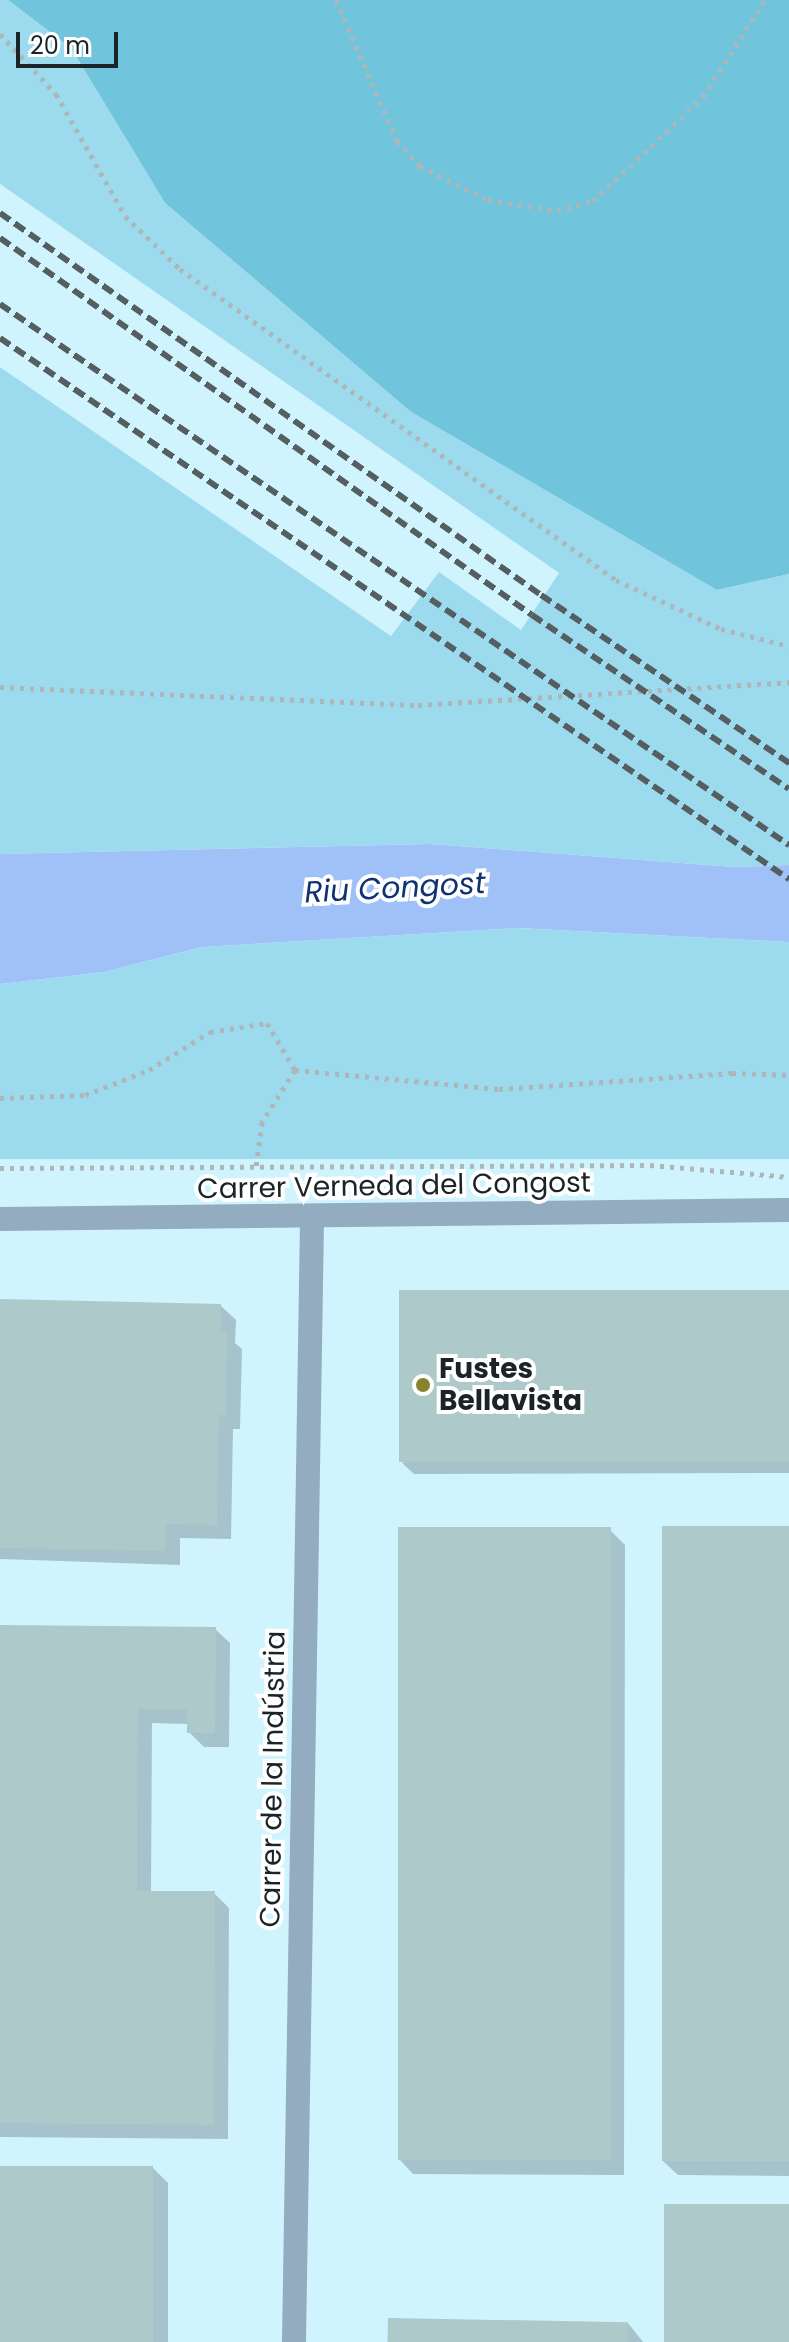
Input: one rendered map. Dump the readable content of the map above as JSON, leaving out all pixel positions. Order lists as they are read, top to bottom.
{
  "streets": {
    "street": ["Carrer Verneda del Congost", "Carrer de la Indústria"]
  },
  "crossings": [
    ["Carrer Verneda del Congost", "Carrer de la Indústria"]
  ],
  "water": ["Riu Congost"],
  "places": ["Fustes Bellavista"],
  "scale_bar": "20 m"
}
